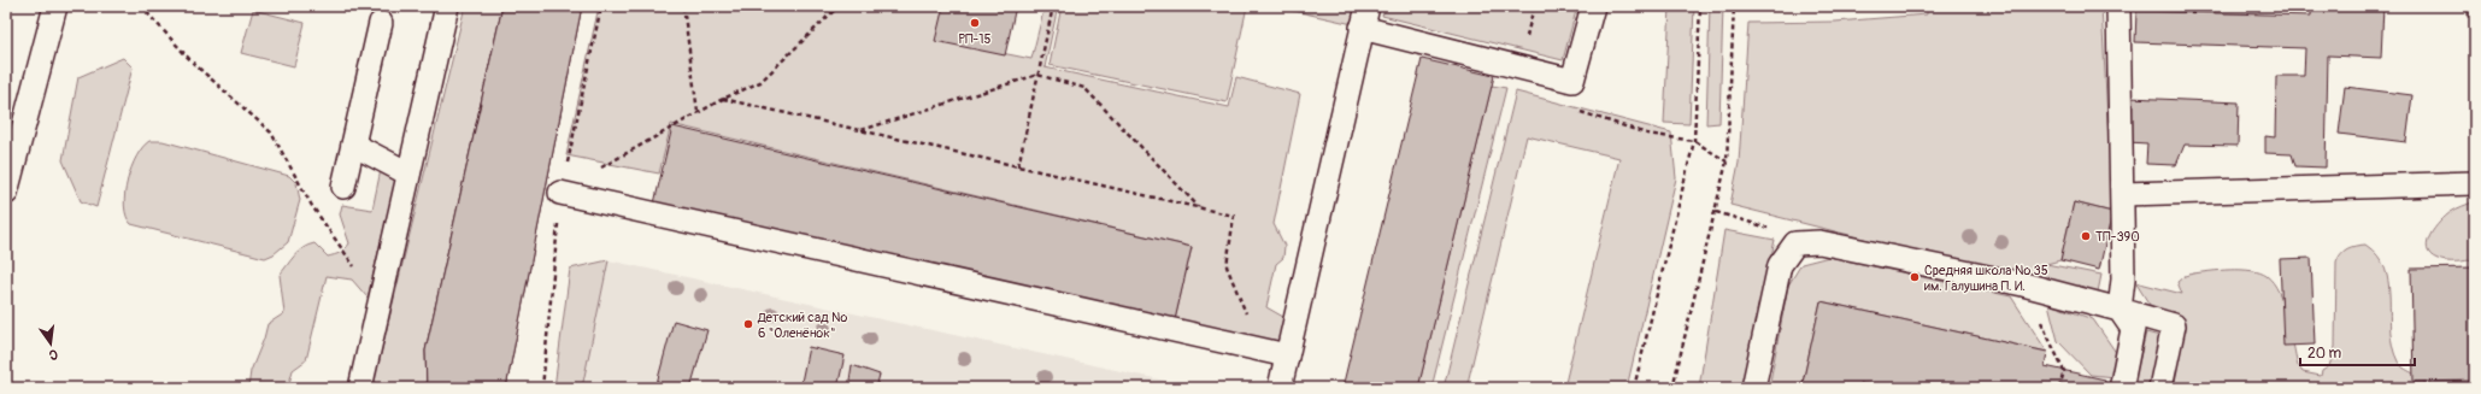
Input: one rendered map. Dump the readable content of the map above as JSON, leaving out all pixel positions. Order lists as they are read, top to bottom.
{
  "places": [
    "РП-15",
    "ТП-390",
    "Средняя школа № 35 им. Галушина П. И.",
    "Детский сад № 6 \"Оленёнок\""
  ],
  "scale_bar": "20 m",
  "north": "bottom"
}
